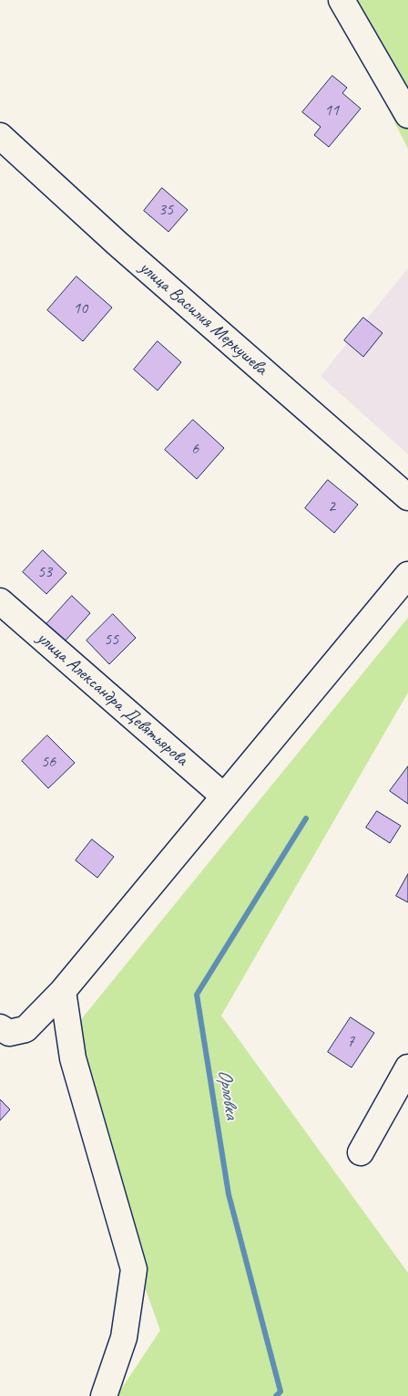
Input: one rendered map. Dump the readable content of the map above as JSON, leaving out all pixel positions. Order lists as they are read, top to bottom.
{
  "streets": {
    "street": ["улица Василия Меркушева", "улица Александра Девятьярова"]
  },
  "water": ["Орловка"],
  "house_numbers": [
    "11",
    "35",
    "10",
    "6",
    "2",
    "53",
    "55",
    "56",
    "7"
  ]
}
